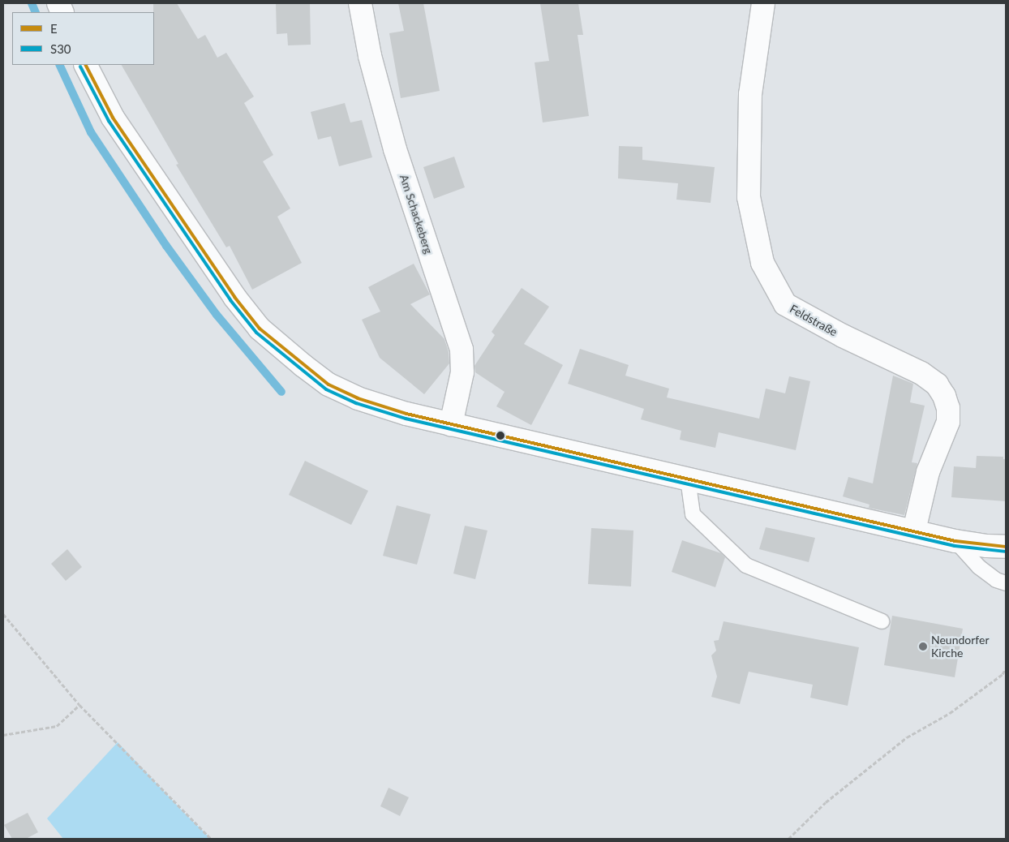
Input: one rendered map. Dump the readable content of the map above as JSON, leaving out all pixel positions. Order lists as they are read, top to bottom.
{
  "streets": {
    "street": ["Am Schackeberg", "Feldstraße"]
  },
  "places": ["Neundorfer Kirche"],
  "lines": ["transit line E", "transit line S30"],
  "legend": ["E", "S30"]
}
